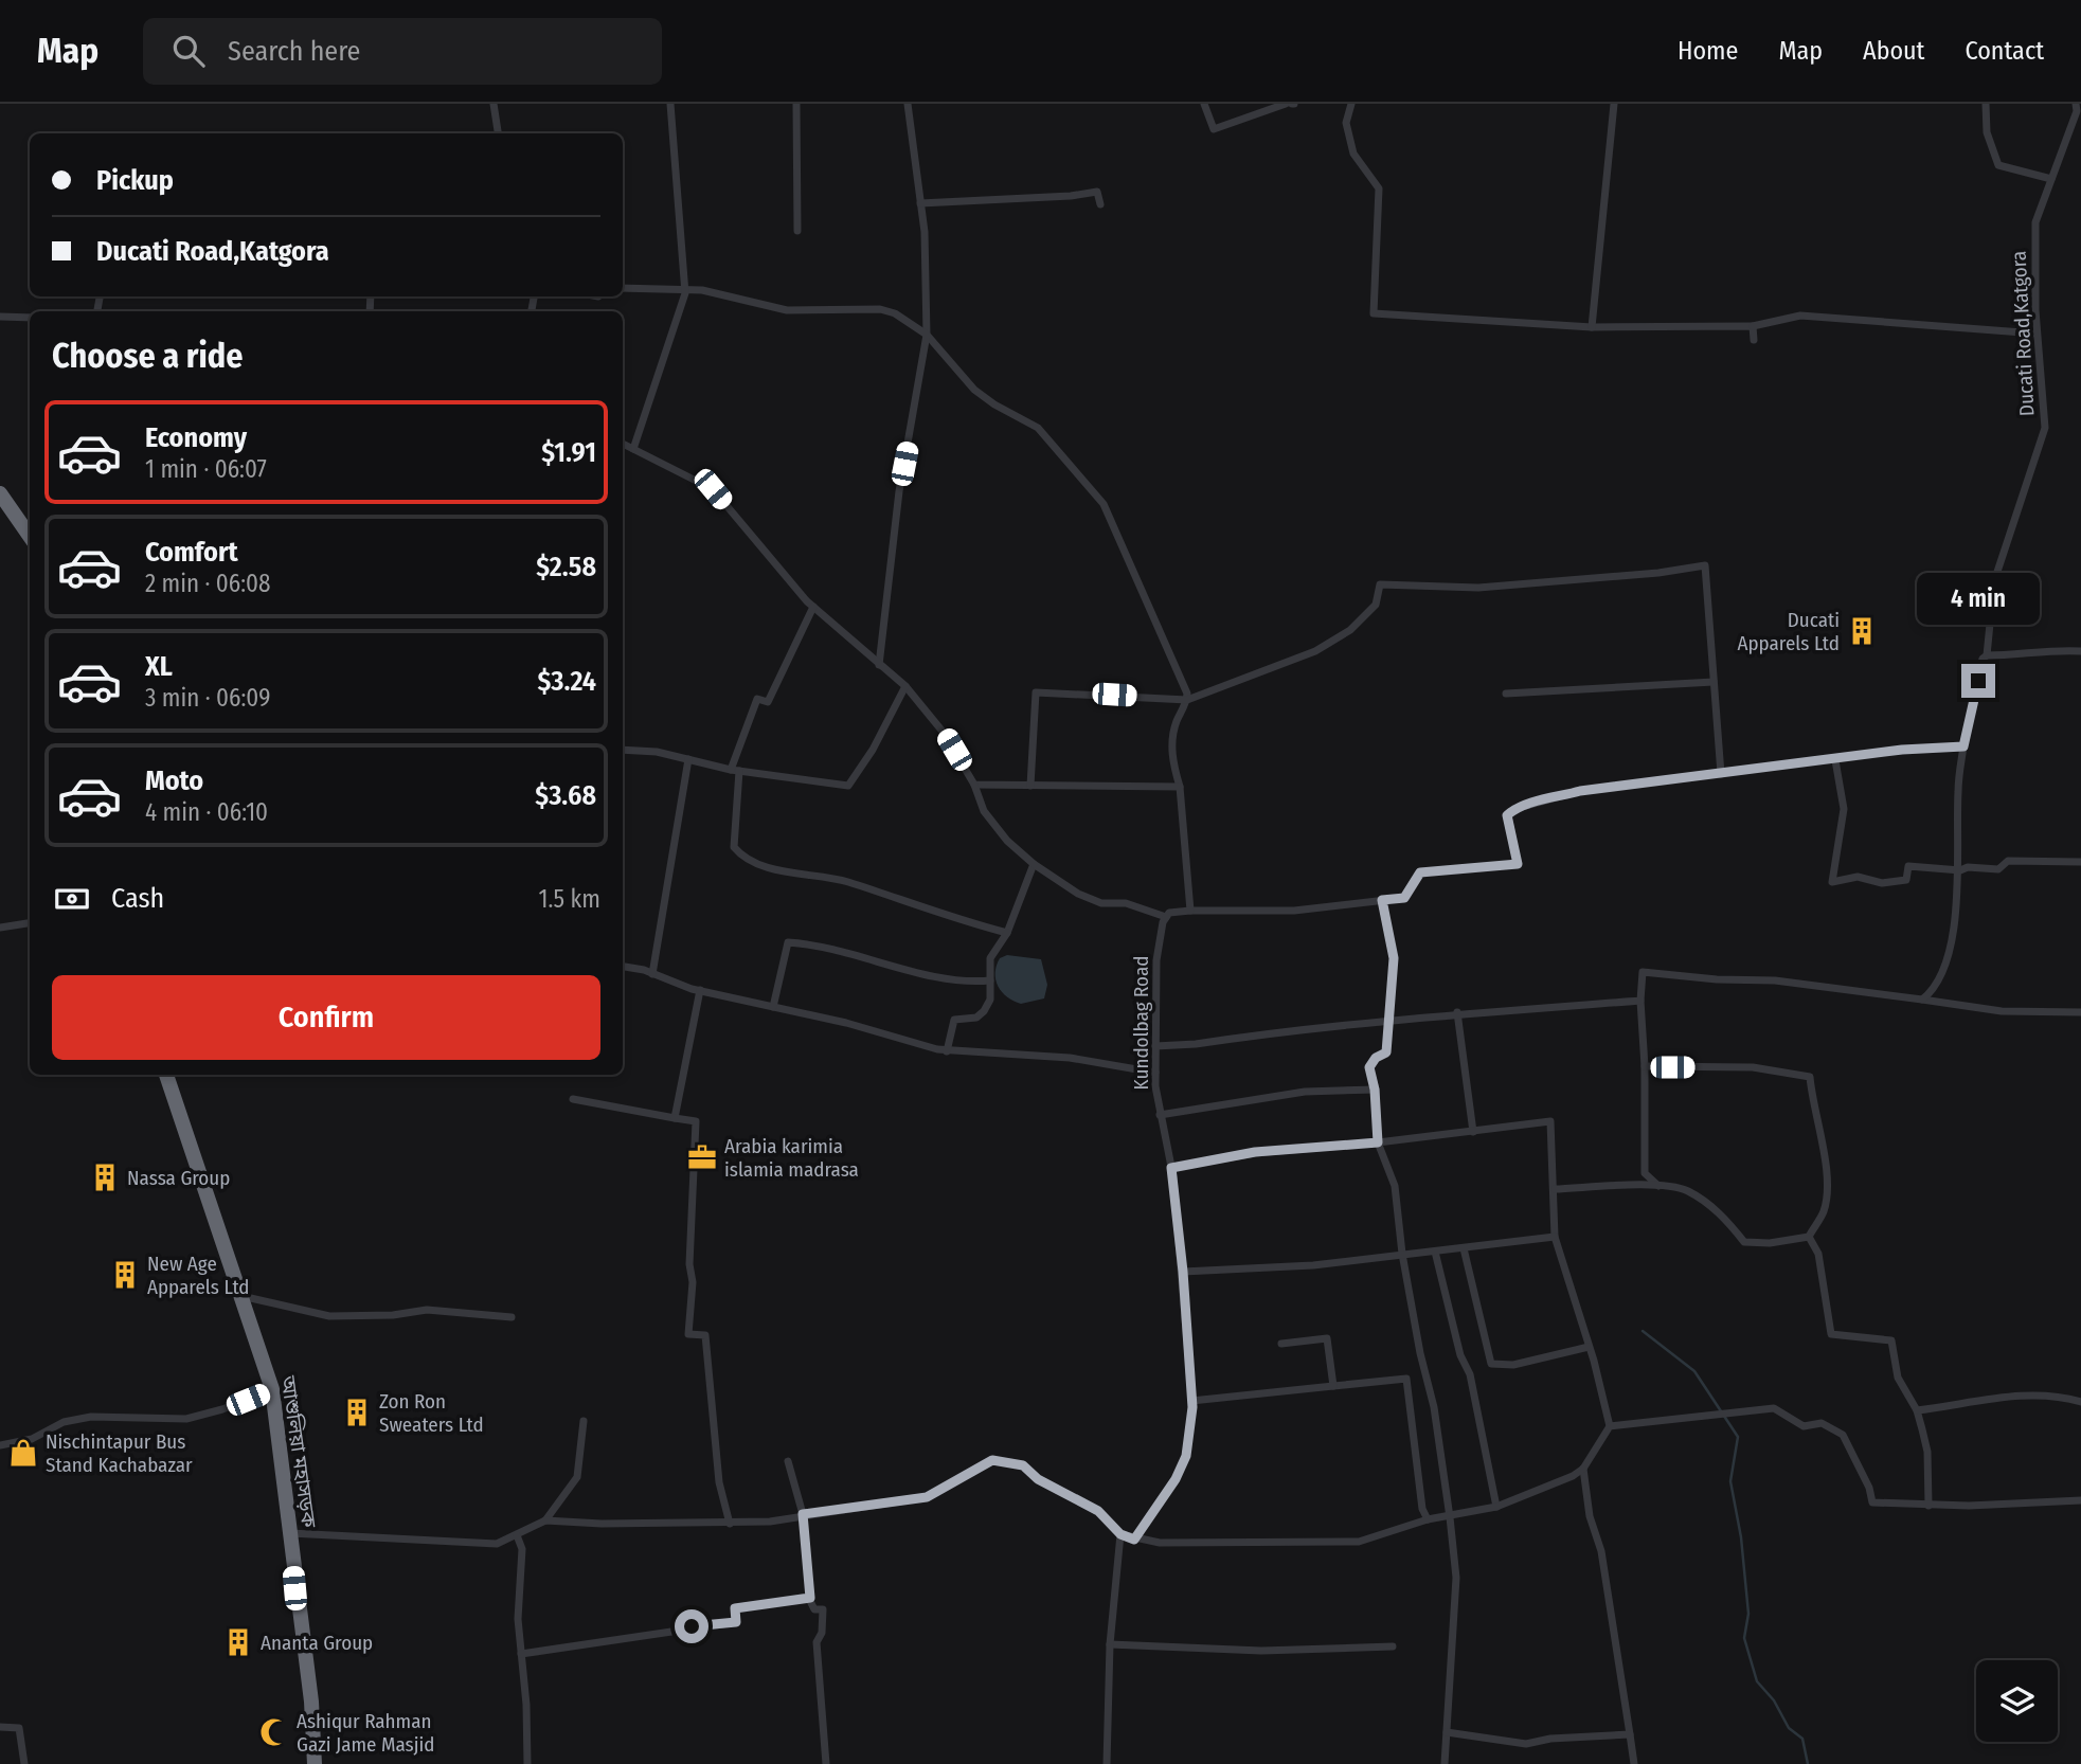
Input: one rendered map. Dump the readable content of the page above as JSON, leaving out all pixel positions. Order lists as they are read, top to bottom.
{
  "streets": {
    "highway": ["আশুলিয়া মহাসড়ক"],
    "street": ["Ducati Road,Katgora", "Kundolbag Road"]
  },
  "places": {
    "building": [
      "Ducati Apparels Ltd",
      "Nassa Group",
      "New Age Apparels Ltd",
      "Zon Ron Sweaters Ltd",
      "Ananta Group"
    ],
    "office": ["Arabia karimia islamia madrasa"],
    "shop": ["Nischintapur Bus Stand Kachabazar"],
    "mosque": ["Ashiqur Rahman Gazi Jame Masjid"]
  },
  "page": {
    "header": "Map",
    "search": "Search here",
    "nav": [
      "Home",
      "Map",
      "About",
      "Contact"
    ],
    "banner": ["Pickup", "Ducati Road,Katgora"],
    "heading": "Choose a ride",
    "list": [
      {
        "name": "Economy",
        "note": "1 min · 06:07",
        "value": "$1.91"
      },
      {
        "name": "Comfort",
        "note": "2 min · 06:08",
        "value": "$2.58"
      },
      {
        "name": "XL",
        "note": "3 min · 06:09",
        "value": "$3.24"
      },
      {
        "name": "Moto",
        "note": "4 min · 06:10",
        "value": "$3.68"
      }
    ],
    "bubble": "4 min",
    "pay": ["Cash", "1.5 km"],
    "buttons": "Confirm"
  }
}
